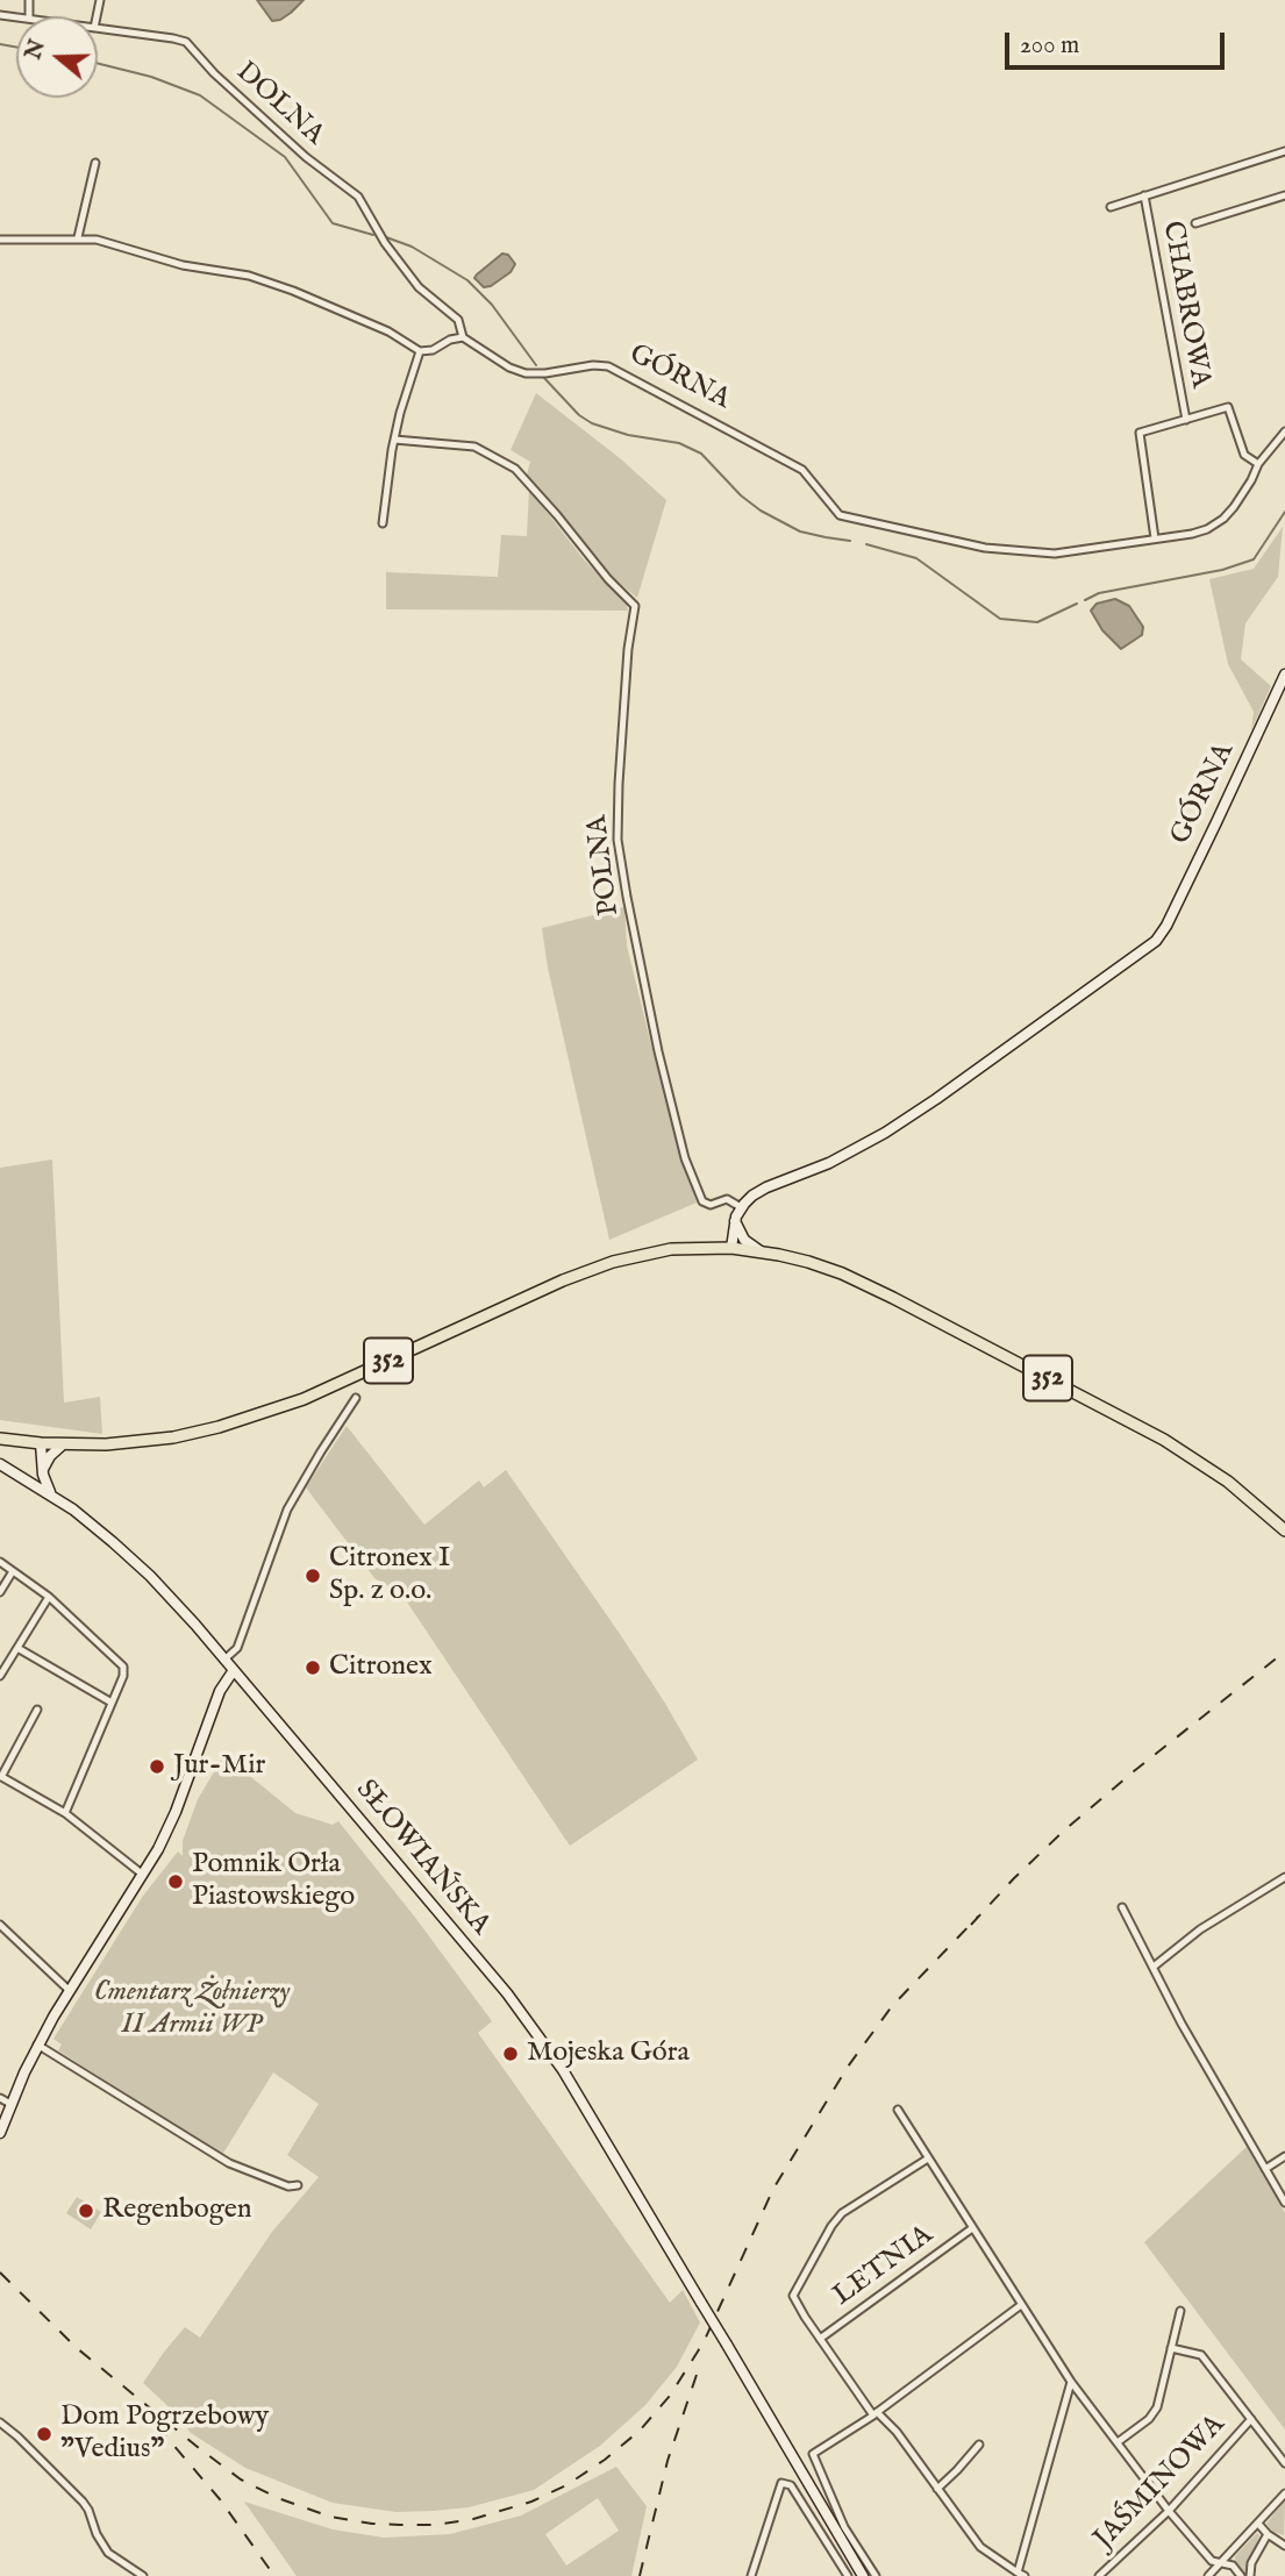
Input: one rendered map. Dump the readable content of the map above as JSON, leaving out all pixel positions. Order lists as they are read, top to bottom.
{
  "streets": {
    "main road": ["352"],
    "street": [
      "DOLNA",
      "CHABROWA",
      "GÓRNA",
      "POLNA",
      "SŁOWIAŃSKA",
      "LETNIA",
      "JAŚMINOWA"
    ]
  },
  "crossings": [
    ["DOLNA", "GÓRNA"],
    ["CHABROWA", "GÓRNA"],
    ["GÓRNA", "POLNA"]
  ],
  "parks": ["Cmentarz Żołnierzy II Armii WP"],
  "places": [
    "Citronex I Sp. z o.o.",
    "Citronex",
    "Jur-Mir",
    "Pomnik Orła Piastowskiego",
    "Mojeska Góra",
    "Regenbogen",
    "Dom Pogrzebowy \"Vedius\""
  ],
  "scale_bar": "200 m",
  "north": "left"
}
